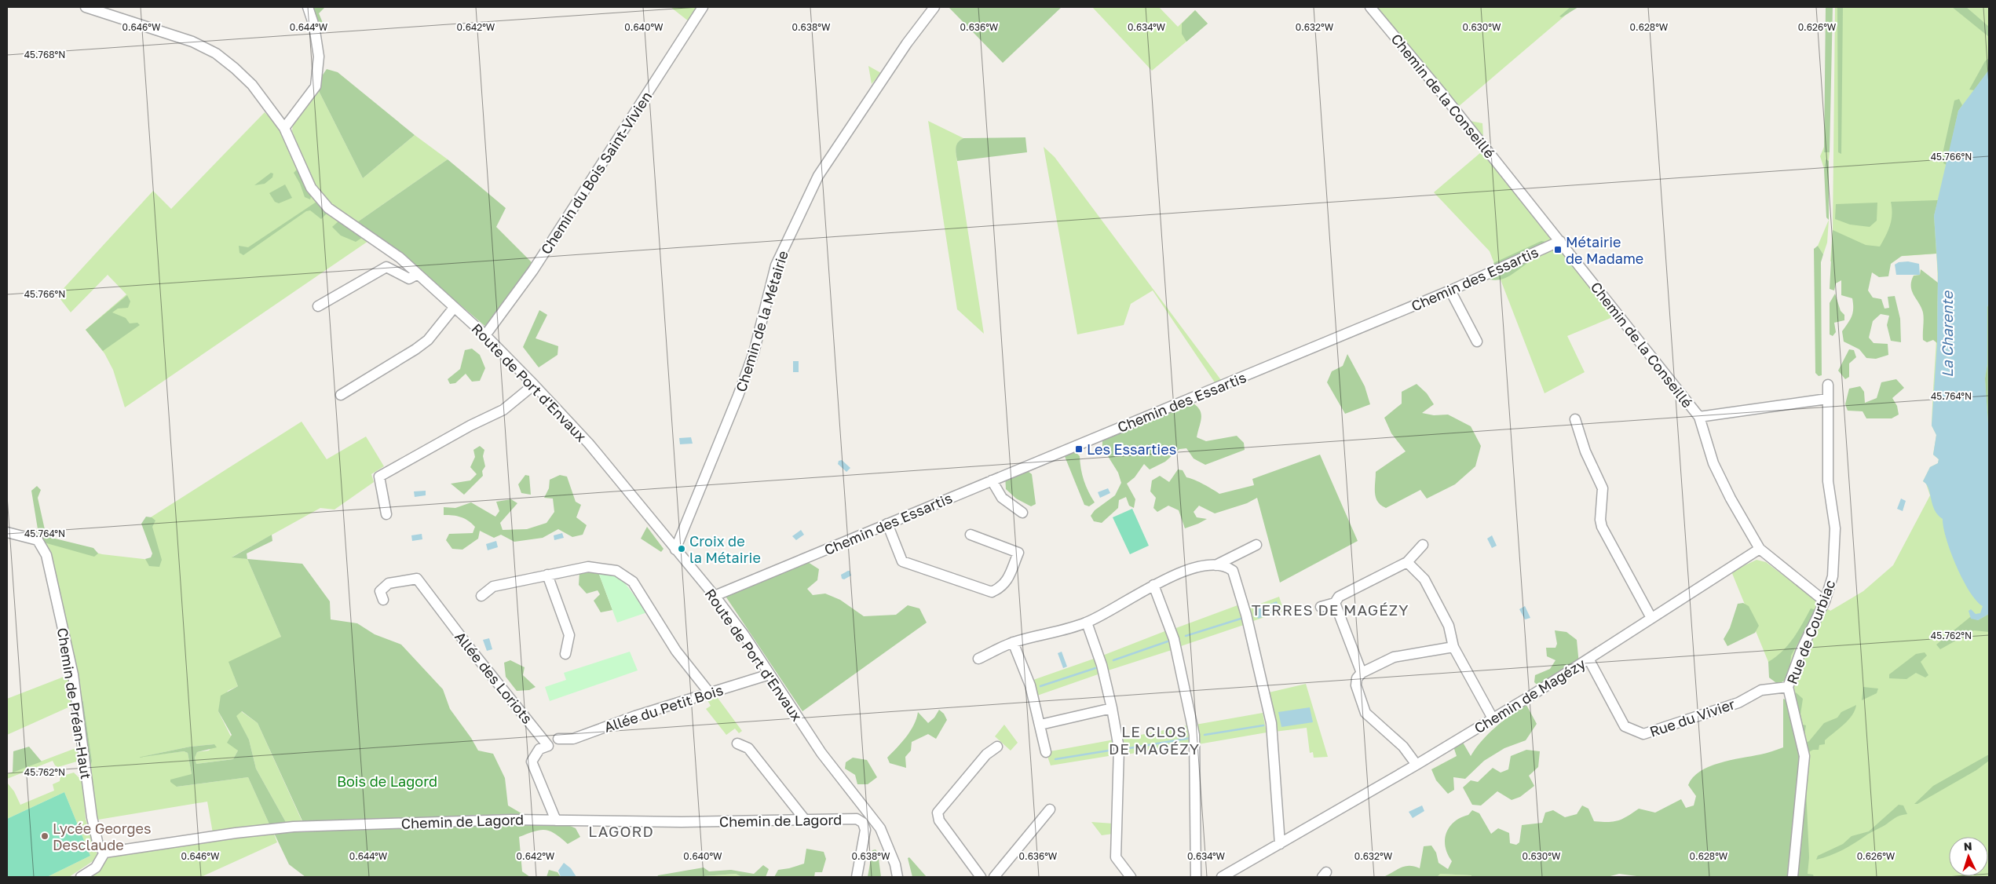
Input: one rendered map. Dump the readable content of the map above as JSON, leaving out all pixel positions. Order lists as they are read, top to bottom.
{
  "streets": {
    "street": [
      "Chemin de la Conseillé",
      "Chemin du Bois Saint-Vivien",
      "Chemin des Essartis",
      "Chemin de la Métairie",
      "Route de Port d'Envaux",
      "Rue de Courbiac",
      "Allée des Loriots",
      "Chemin de Magézy",
      "Chemin de Préan-Haut",
      "Allée du Petit Bois",
      "Rue du Vivier",
      "Chemin de Lagord"
    ]
  },
  "crossings": [
    ["Chemin de la Conseillé", "Chemin des Essartis"],
    ["Chemin de la Conseillé", "Rue de Courbiac"],
    ["Chemin du Bois Saint-Vivien", "Route de Port d'Envaux"],
    ["Chemin des Essartis", "Route de Port d'Envaux"],
    ["Chemin de la Métairie", "Route de Port d'Envaux"],
    ["Route de Port d'Envaux", "Allée du Petit Bois"],
    ["Rue de Courbiac", "Rue du Vivier"],
    ["Allée des Loriots", "Chemin de Lagord"],
    ["Chemin de Magézy", "Rue du Vivier"],
    ["Chemin de Préan-Haut", "Chemin de Lagord"]
  ],
  "districts": ["TERRES DE MAGÉZY", "LE CLOS DE MAGÉZY", "LAGORD"],
  "water": ["La Charente"],
  "parks": ["Bois de Lagord"],
  "places": {
    "transit": ["Métairie de Madame", "Les Essarties"],
    "other": ["Croix de la Métairie", "Lycée Georges Desclaude"]
  },
  "north": "top",
  "coordinates": [
    "0.646°W",
    "0.644°W",
    "0.642°W",
    "0.640°W",
    "0.638°W",
    "0.636°W",
    "0.634°W",
    "0.632°W",
    "0.630°W",
    "0.628°W",
    "0.626°W",
    "45.768°N",
    "45.766°N",
    "45.764°N",
    "45.762°N"
  ]
}
